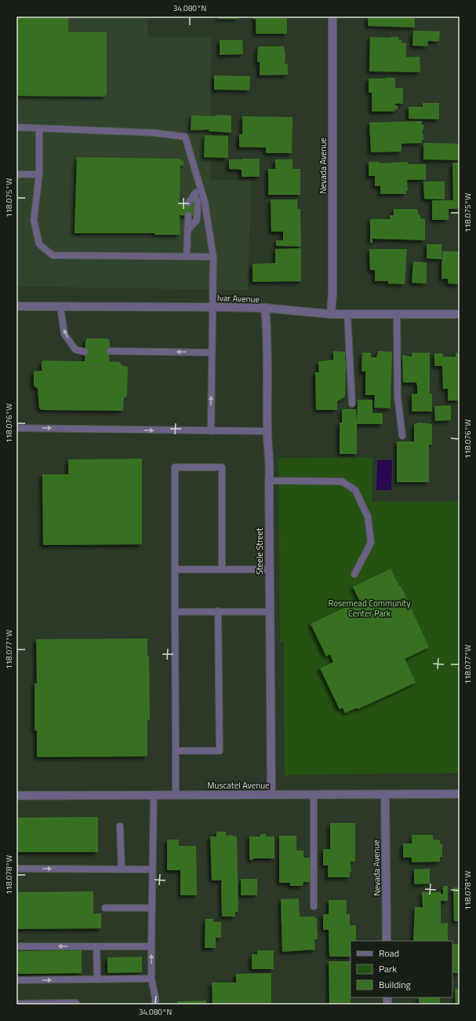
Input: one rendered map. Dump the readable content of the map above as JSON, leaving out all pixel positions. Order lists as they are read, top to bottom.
{
  "streets": {
    "street": [
      "Nevada Avenue",
      "Ivar Avenue",
      "Steele Street",
      "Muscatel Avenue"
    ]
  },
  "crossings": [
    ["Nevada Avenue", "Ivar Avenue"],
    ["Nevada Avenue", "Muscatel Avenue"],
    ["Ivar Avenue", "Steele Street"],
    ["Steele Street", "Muscatel Avenue"]
  ],
  "parks": ["Rosemead Community Center Park"],
  "legend": ["Road", "Park", "Building"],
  "coordinates": [
    "34.080°N",
    "118.075°W",
    "118.076°W",
    "118.077°W",
    "118.078°W"
  ]
}
